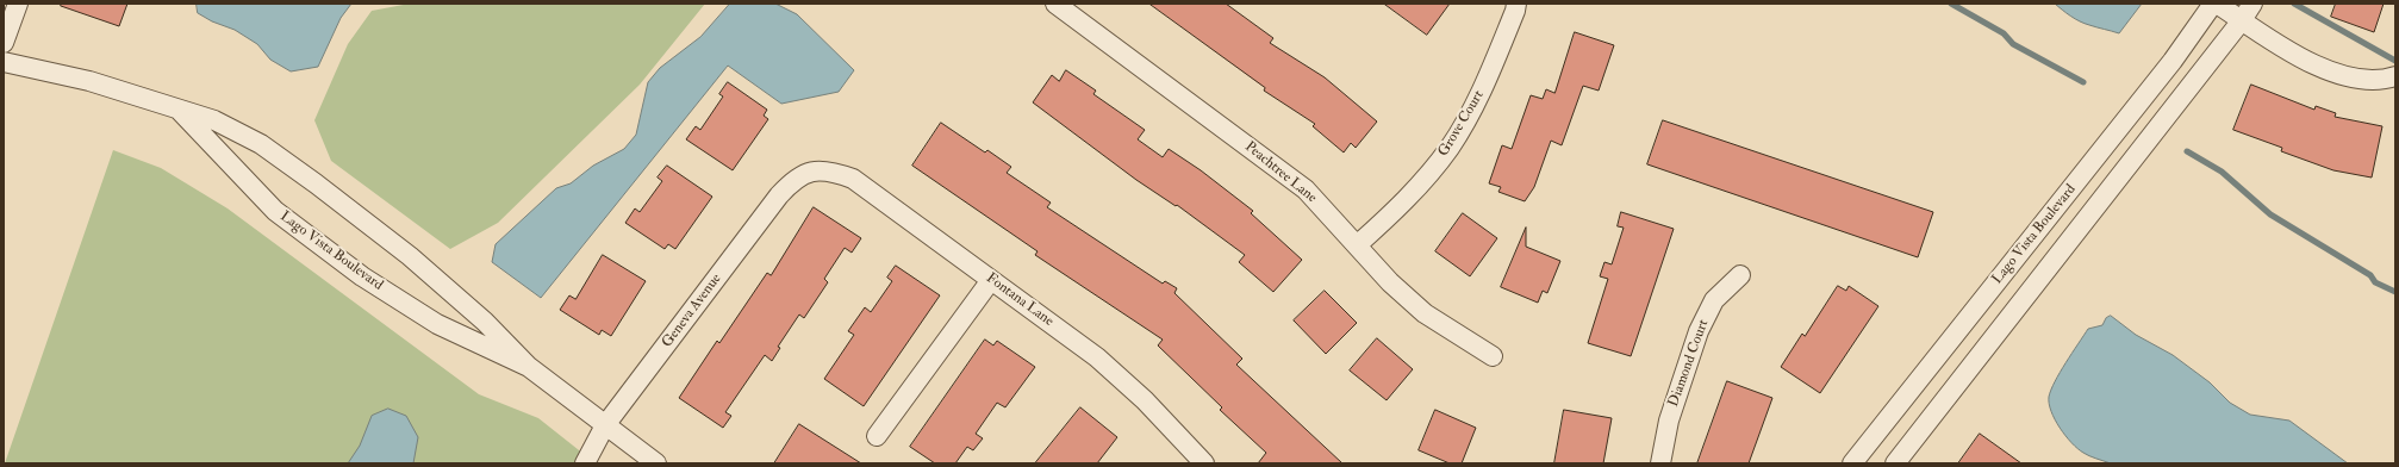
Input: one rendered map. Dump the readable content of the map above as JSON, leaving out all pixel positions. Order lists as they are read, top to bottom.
{
  "streets": {
    "street": [
      "Grove Court",
      "Peachtree Lane",
      "Lago Vista Boulevard",
      "Fontana Lane",
      "Geneva Avenue",
      "Diamond Court"
    ]
  },
  "crossings": [
    ["Grove Court", "Peachtree Lane"],
    ["Lago Vista Boulevard", "Geneva Avenue"],
    ["Fontana Lane", "Geneva Avenue"]
  ]
}
